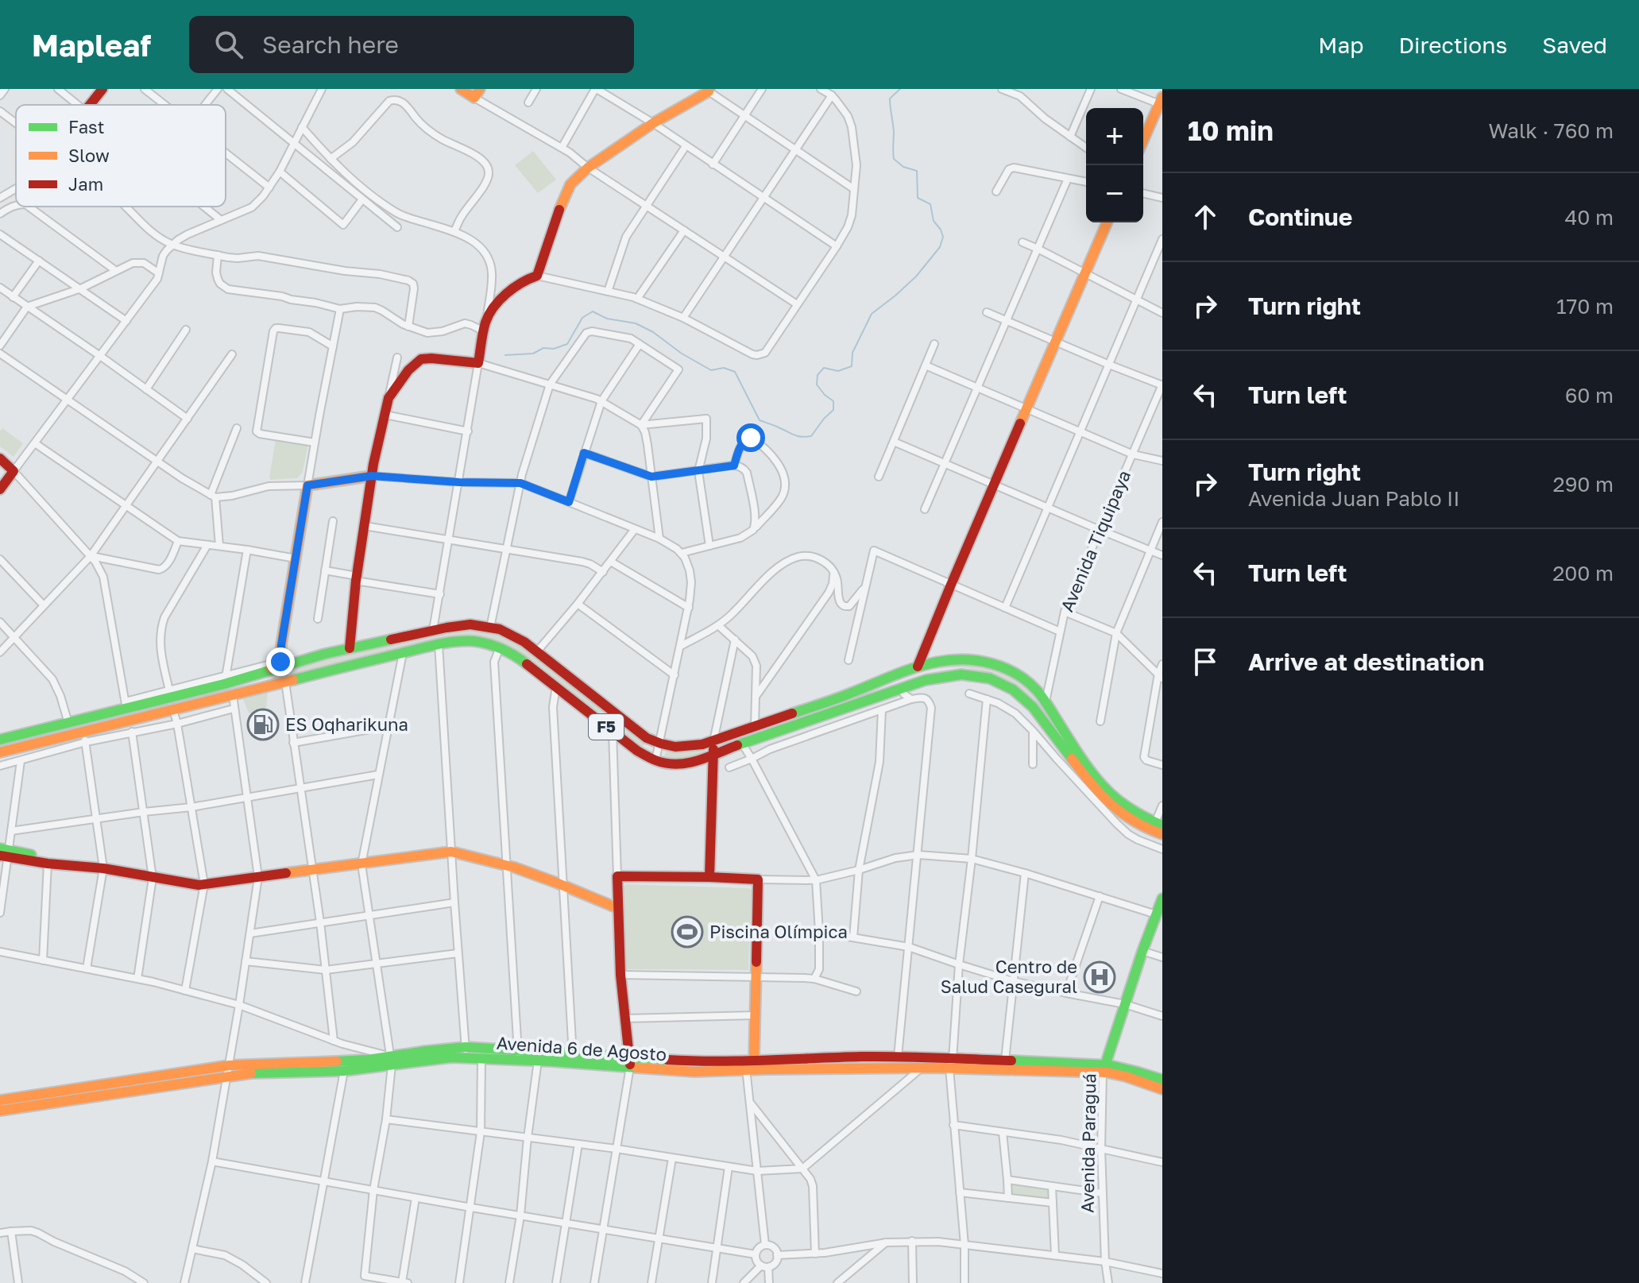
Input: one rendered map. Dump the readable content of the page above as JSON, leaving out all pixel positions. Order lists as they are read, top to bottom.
{
  "streets": {
    "main road": ["F5", "Avenida 6 de Agosto", "Avenida Paraguá"],
    "street": ["Avenida Tiquipaya"]
  },
  "crossings": [
    ["Avenida Tiquipaya", "F5"],
    ["Avenida 6 de Agosto", "Avenida Paraguá"]
  ],
  "places": {
    "fuel station": ["ES Oqharikuna"],
    "sports": ["Piscina Olímpica"],
    "hospital": ["Centro de Salud Casegural"]
  },
  "legend": ["Fast", "Slow", "Jam"],
  "page": {
    "header": "Mapleaf",
    "search": "Search here",
    "nav": ["Map", "Directions", "Saved"],
    "heading": ["10 min", "Walk · 760 m"],
    "map_buttons": ["+", "−"],
    "list": [
      ["Continue", "40 m"],
      ["Turn right", "170 m"],
      ["Turn left", "60 m"],
      ["Turn right", "Avenida Juan Pablo II", "290 m"],
      ["Turn left", "200 m"],
      "Arrive at destination"
    ]
  }
}
